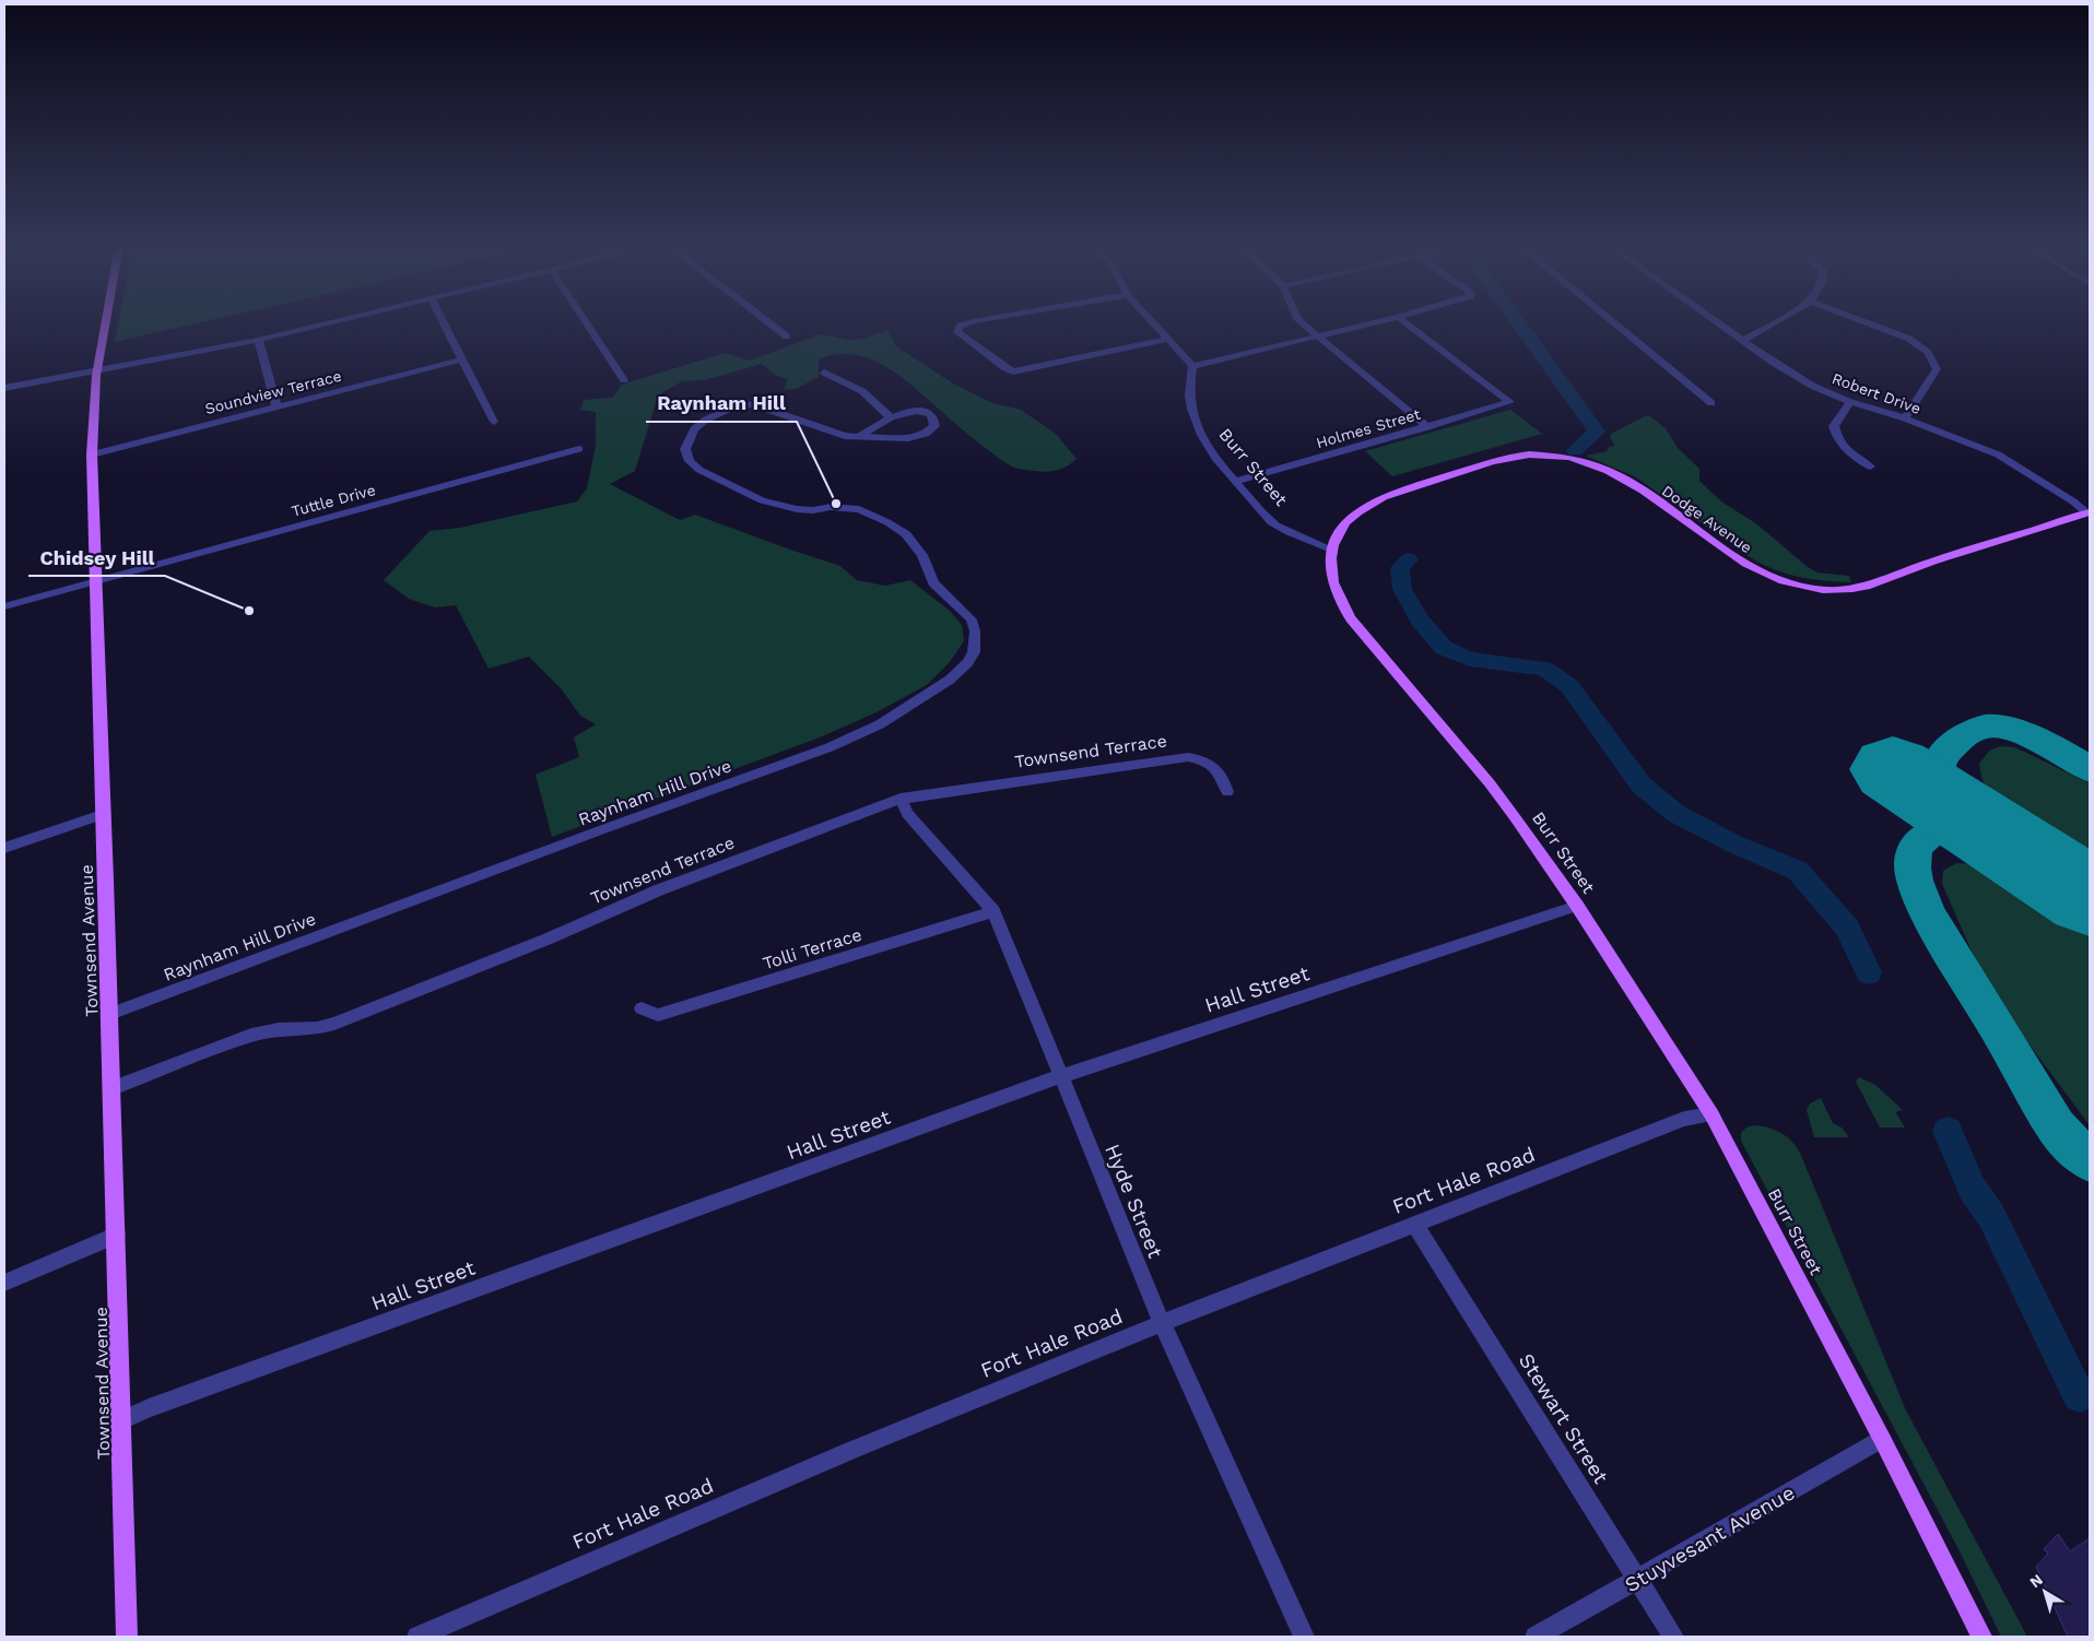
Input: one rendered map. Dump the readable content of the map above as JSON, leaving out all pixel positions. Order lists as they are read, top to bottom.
{
  "streets": {
    "main road": ["Burr Street", "Dodge Avenue", "Townsend Avenue"],
    "street": [
      "Soundview Terrace",
      "Robert Drive",
      "Holmes Street",
      "Tuttle Drive",
      "Townsend Terrace",
      "Raynham Hill Drive",
      "Tolli Terrace",
      "Hall Street",
      "Fort Hale Road",
      "Hyde Street",
      "Stewart Street",
      "Stuyvesant Avenue"
    ]
  },
  "crossings": [
    ["Soundview Terrace", "Townsend Avenue"],
    ["Robert Drive", "Dodge Avenue"],
    ["Holmes Street", "Burr Street"],
    ["Burr Street", "Dodge Avenue"],
    ["Burr Street", "Hall Street"],
    ["Burr Street", "Fort Hale Road"],
    ["Burr Street", "Stuyvesant Avenue"],
    ["Tuttle Drive", "Townsend Avenue"],
    ["Townsend Terrace", "Townsend Avenue"],
    ["Townsend Terrace", "Hyde Street"],
    ["Raynham Hill Drive", "Townsend Avenue"],
    ["Townsend Avenue", "Hall Street"],
    ["Tolli Terrace", "Hyde Street"],
    ["Hall Street", "Hyde Street"],
    ["Fort Hale Road", "Hyde Street"],
    ["Fort Hale Road", "Stewart Street"],
    ["Stewart Street", "Stuyvesant Avenue"]
  ],
  "places": ["Raynham Hill", "Chidsey Hill"],
  "north": "top left"
}
